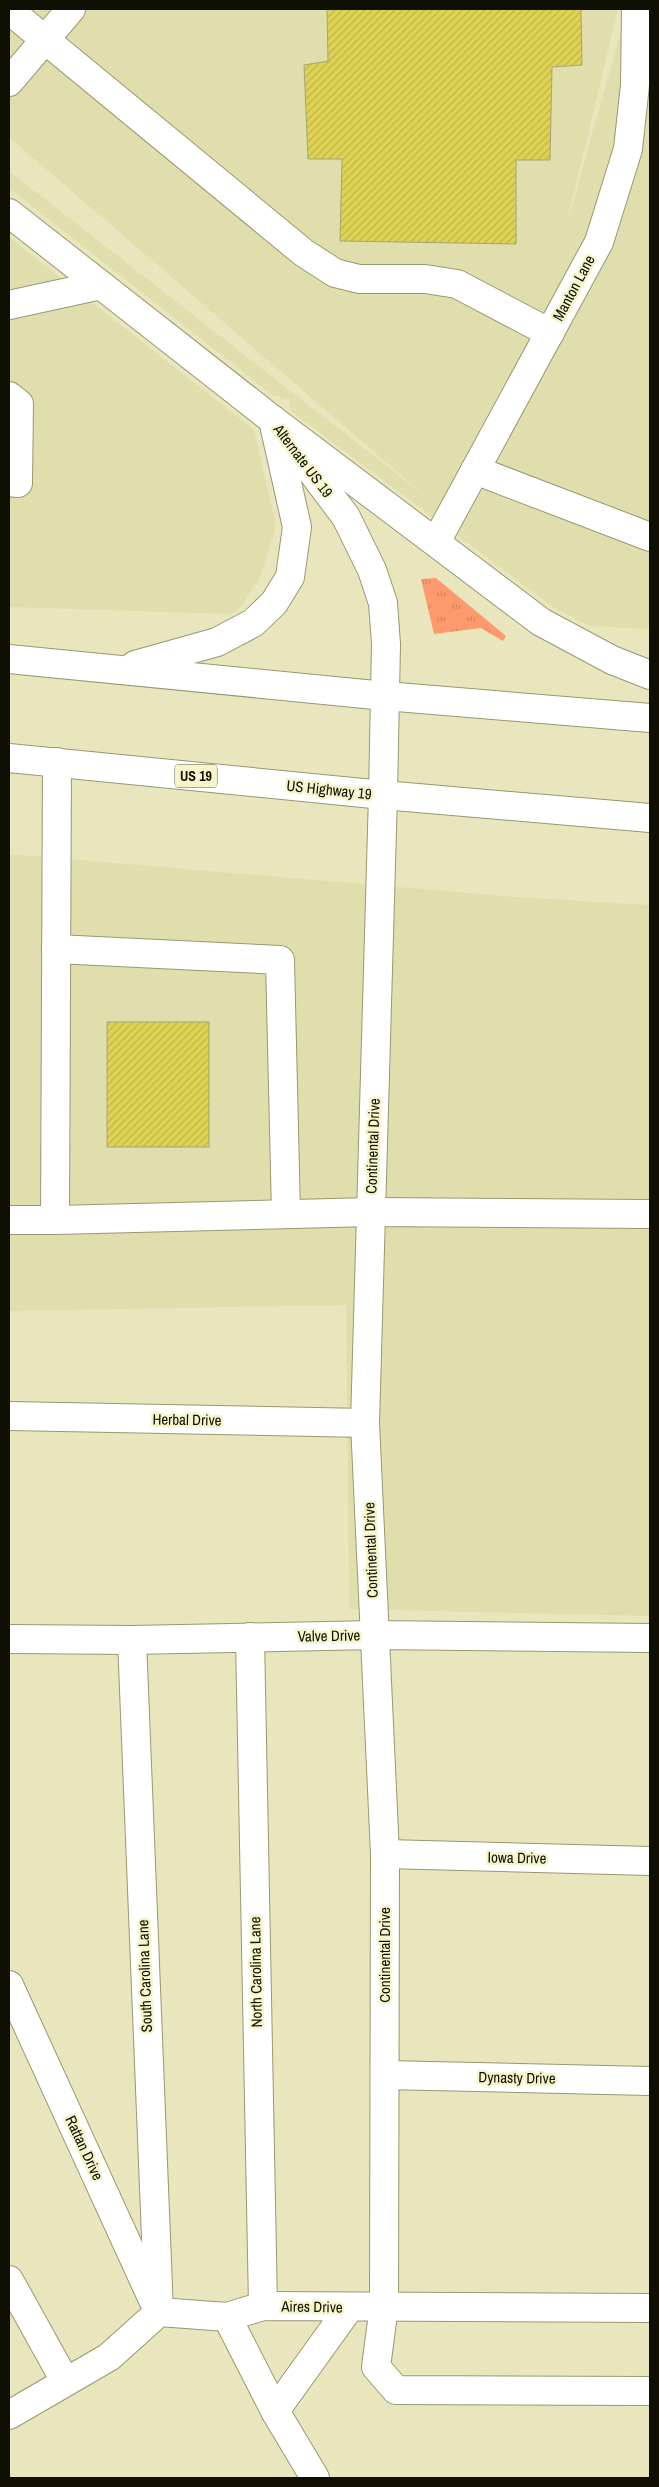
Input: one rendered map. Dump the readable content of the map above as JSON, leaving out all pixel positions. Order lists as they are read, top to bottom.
{
  "streets": {
    "main road": [
      "Manton Lane",
      "Alternate US 19",
      "US 19",
      "US Highway 19",
      "Continental Drive",
      "Herbal Drive",
      "Valve Drive",
      "Iowa Drive",
      "North Carolina Lane",
      "South Carolina Lane",
      "Dynasty Drive",
      "Rattan Drive",
      "Aires Drive"
    ]
  },
  "crossings": [
    ["Alternate US 19", "US Highway 19"],
    ["Alternate US 19", "Continental Drive"],
    ["US Highway 19", "Continental Drive"],
    ["Continental Drive", "Herbal Drive"],
    ["Continental Drive", "Valve Drive"],
    ["Continental Drive", "Iowa Drive"],
    ["Continental Drive", "Dynasty Drive"],
    ["Continental Drive", "Aires Drive"],
    ["Valve Drive", "North Carolina Lane"],
    ["Valve Drive", "South Carolina Lane"],
    ["North Carolina Lane", "Aires Drive"],
    ["South Carolina Lane", "Rattan Drive"],
    ["South Carolina Lane", "Aires Drive"],
    ["Rattan Drive", "Aires Drive"]
  ]
}
